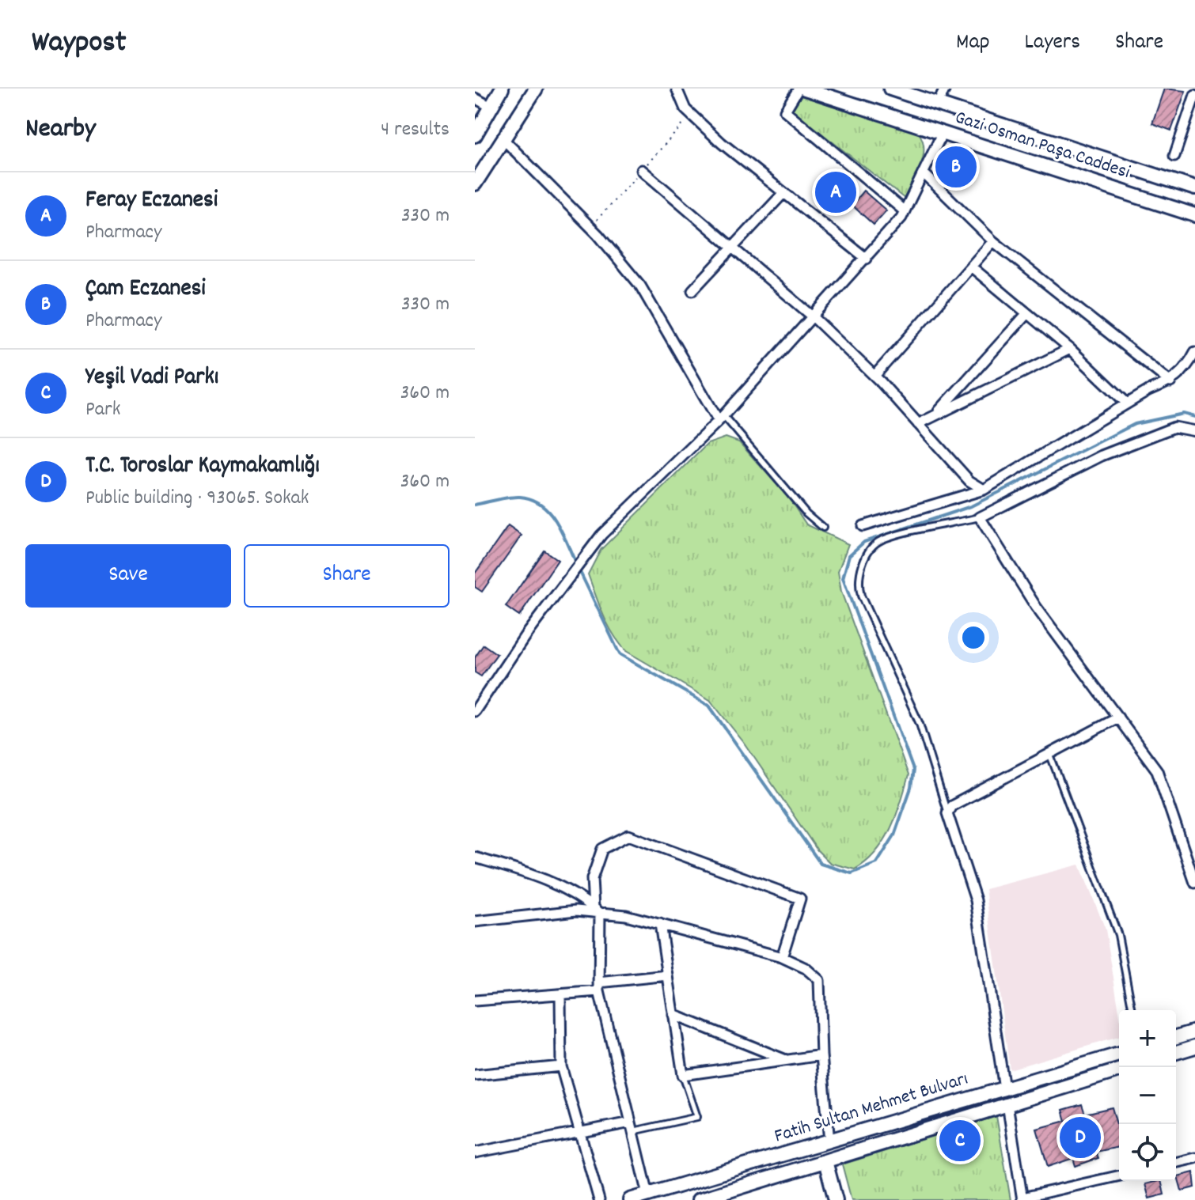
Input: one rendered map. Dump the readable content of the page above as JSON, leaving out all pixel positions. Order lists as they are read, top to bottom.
{
  "streets": {
    "street": ["Gazi Osman Paşa Caddesi", "Fatih Sultan Mehmet Bulvarı"]
  },
  "page": {
    "header": "Waypost",
    "nav": ["Map", "Layers", "Share"],
    "heading": ["Nearby", "4 results"],
    "pins": [
      "B",
      "A",
      "D",
      "C"
    ],
    "list": [
      {
        "mark": "A",
        "name": "Feray Eczanesi",
        "note": "Pharmacy",
        "value": "330 m"
      },
      {
        "mark": "B",
        "name": "Çam Eczanesi",
        "note": "Pharmacy",
        "value": "330 m"
      },
      {
        "mark": "C",
        "name": "Yeşil Vadi Parkı",
        "note": "Park",
        "value": "360 m"
      },
      {
        "mark": "D",
        "name": "T.C. Toroslar Kaymakamlığı",
        "note": "Public building · 93065. Sokak",
        "value": "360 m"
      }
    ],
    "buttons": ["Save", "Share"],
    "map_buttons": ["+", "−"]
  }
}
